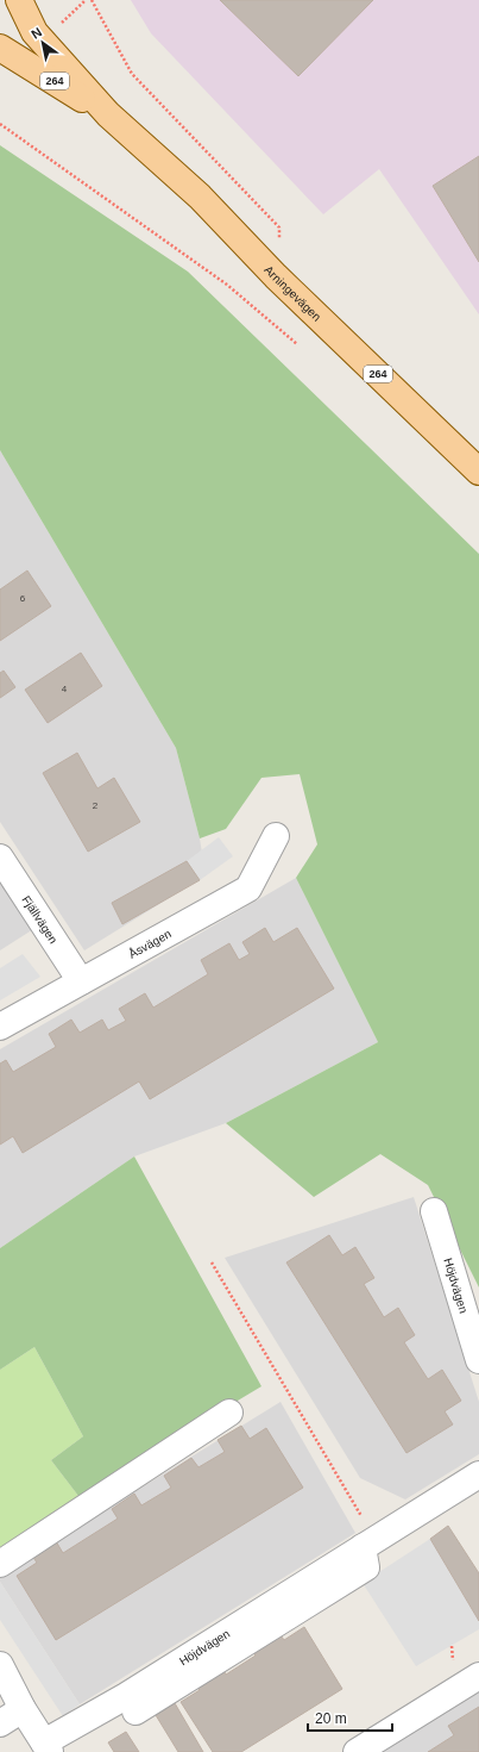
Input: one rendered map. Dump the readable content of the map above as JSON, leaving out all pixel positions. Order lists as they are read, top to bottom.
{
  "streets": {
    "main road": ["264", "Arningevägen"],
    "street": ["Fjällvägen", "Åsvägen", "Höjdvägen"]
  },
  "crossings": [
    ["Fjällvägen", "Åsvägen"]
  ],
  "house_numbers": ["6", "4", "2"],
  "scale_bar": "20 m",
  "north": "top left"
}
